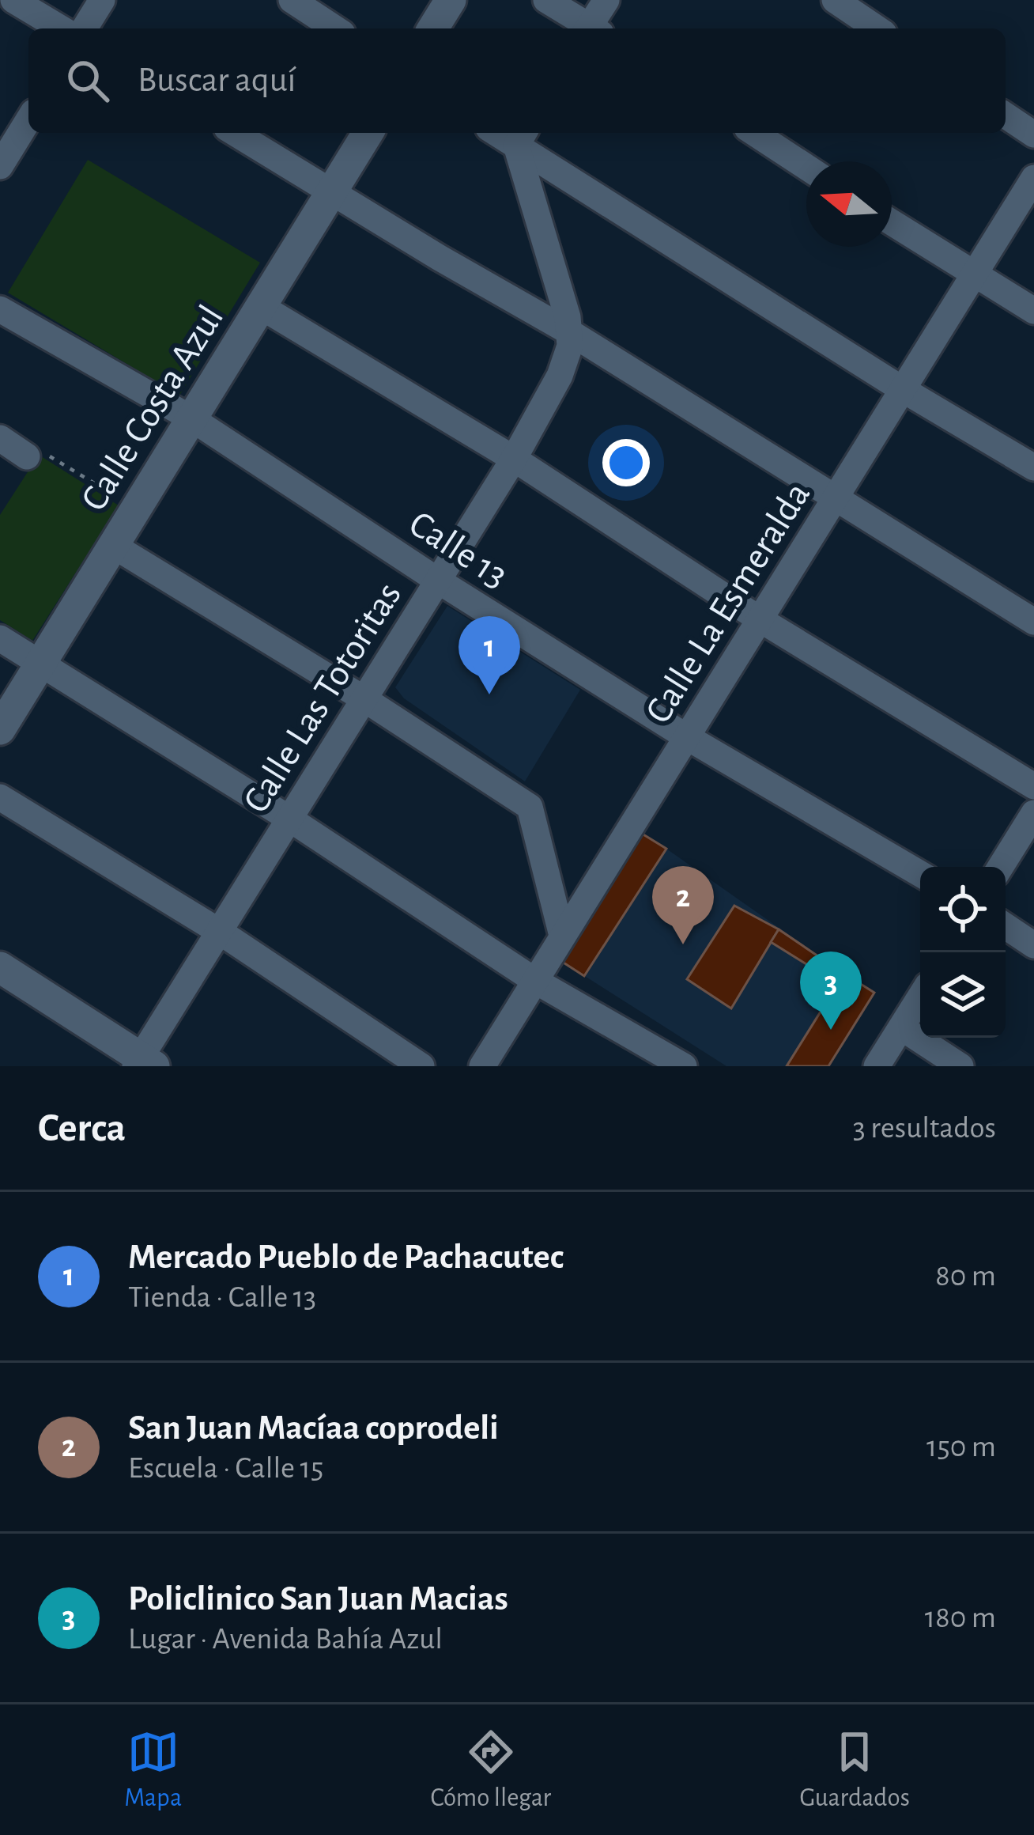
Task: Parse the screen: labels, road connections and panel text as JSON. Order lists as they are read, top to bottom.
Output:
{
  "streets": {
    "street": [
      "Calle Costa Azul",
      "Calle 13",
      "Calle La Esmeralda",
      "Calle Las Totoritas"
    ]
  },
  "crossings": [
    ["Calle Costa Azul", "Calle 13"],
    ["Calle 13", "Calle La Esmeralda"],
    ["Calle 13", "Calle Las Totoritas"]
  ],
  "north": "left",
  "page": {
    "search": "Buscar aquí",
    "pins": ["1", "2", "3"],
    "heading": ["Cerca", "3 resultados"],
    "list": [
      {
        "mark": "1",
        "name": "Mercado Pueblo de Pachacutec",
        "note": "Tienda · Calle 13",
        "value": "80 m"
      },
      {
        "mark": "2",
        "name": "San Juan Macíaa coprodeli",
        "note": "Escuela · Calle 15",
        "value": "150 m"
      },
      {
        "mark": "3",
        "name": "Policlinico San Juan Macias",
        "note": "Lugar · Avenida Bahía Azul",
        "value": "180 m"
      }
    ],
    "nav": ["Mapa", "Cómo llegar", "Guardados"]
  }
}
